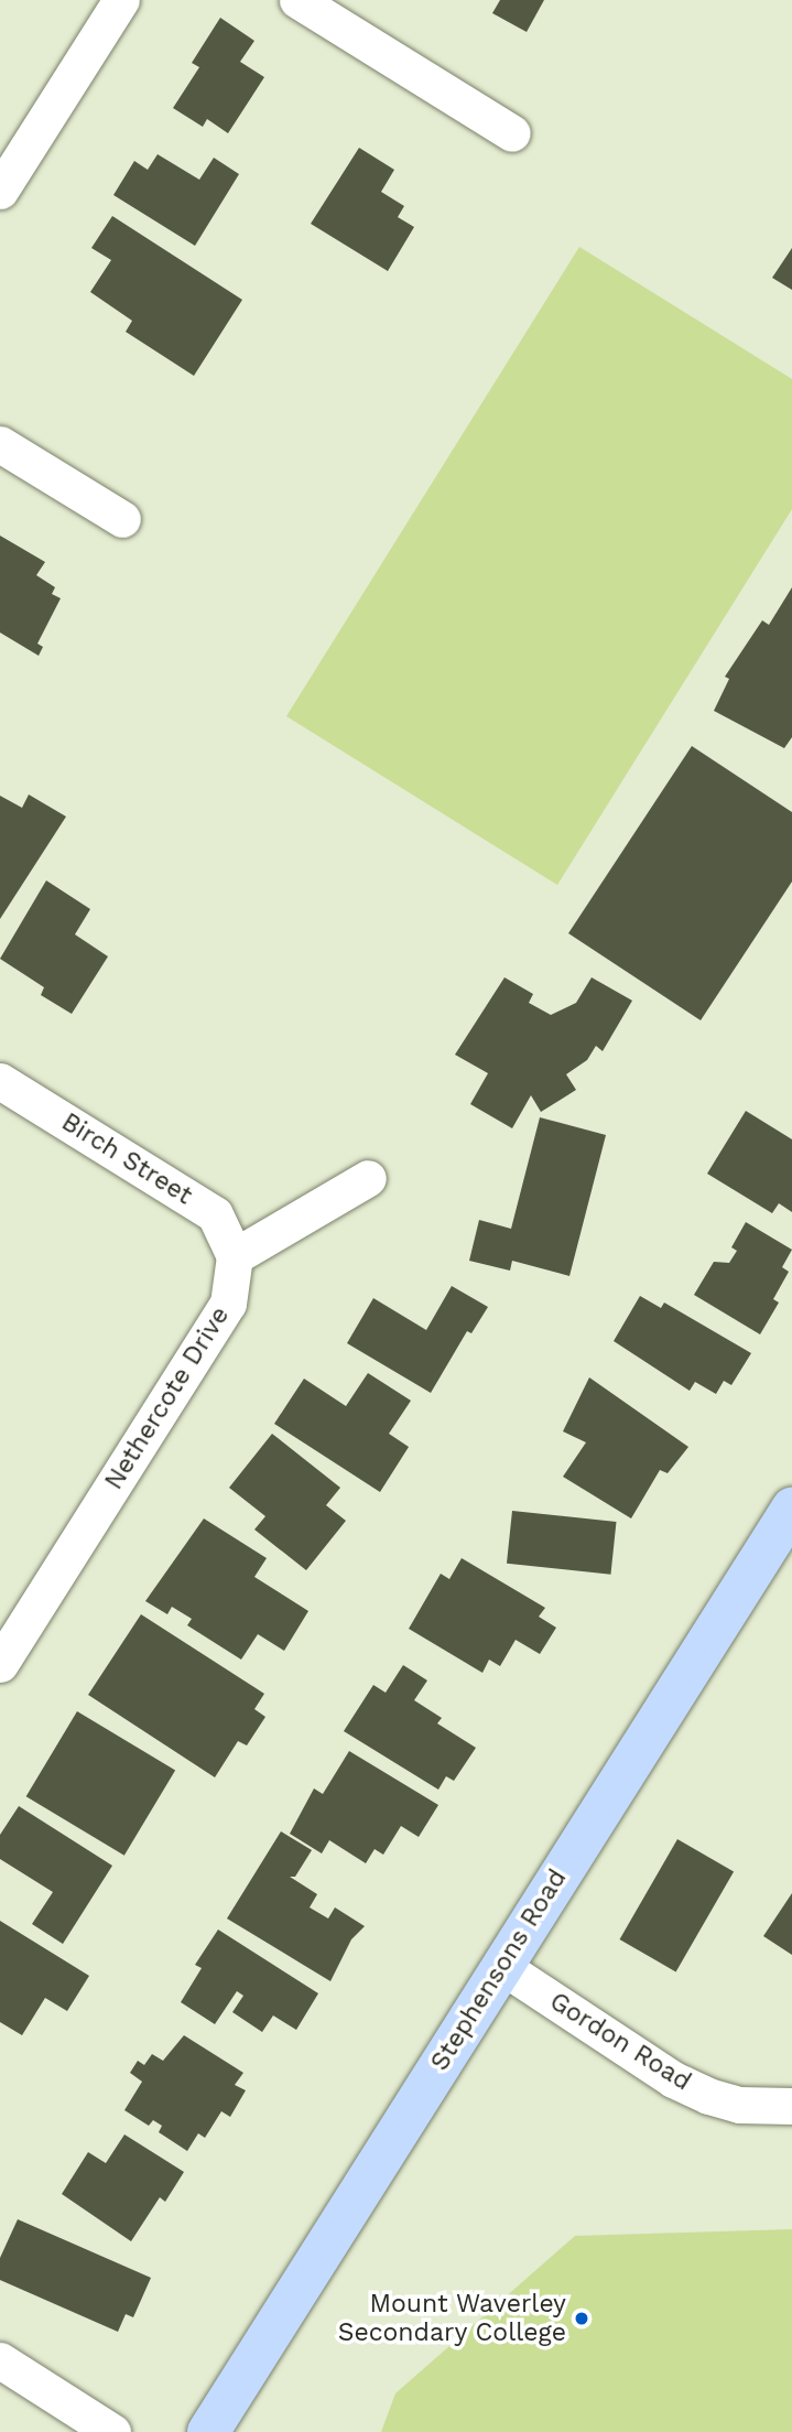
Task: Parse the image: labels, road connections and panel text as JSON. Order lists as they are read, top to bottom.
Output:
{
  "streets": {
    "main road": ["Stephensons Road"],
    "street": ["Birch Street", "Nethercote Drive", "Gordon Road"]
  },
  "crossings": [
    ["Birch Street", "Nethercote Drive"],
    ["Stephensons Road", "Gordon Road"]
  ],
  "places": ["Mount Waverley Secondary College"]
}
